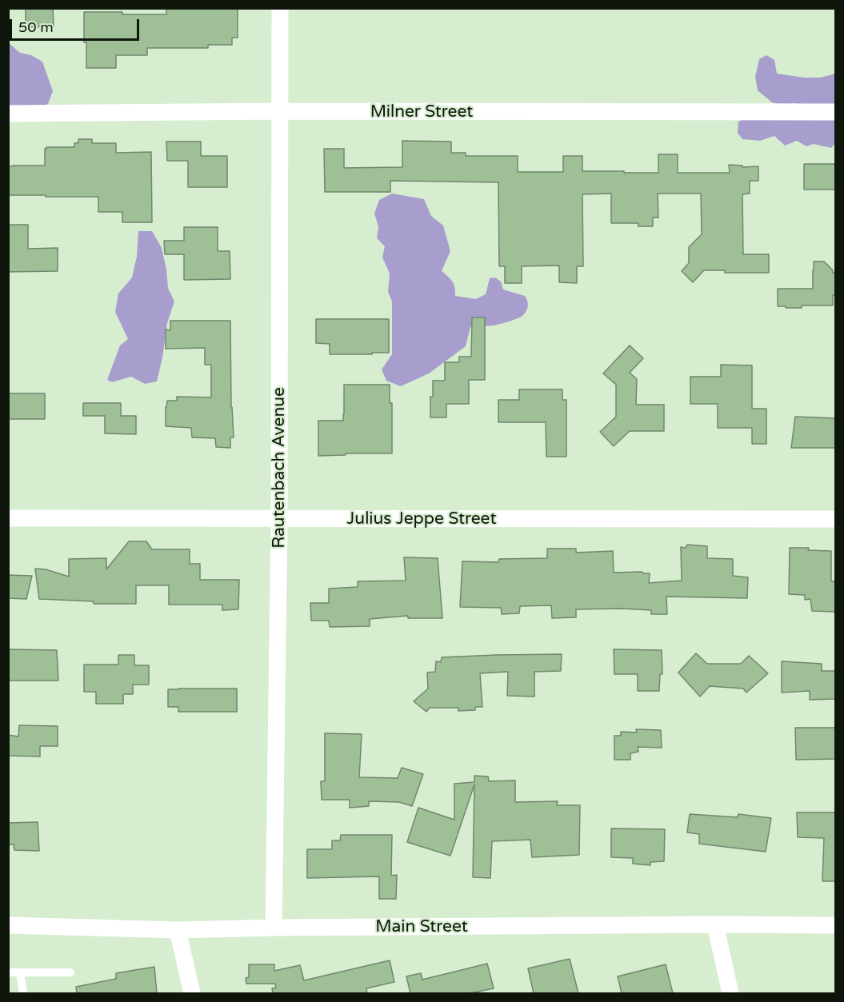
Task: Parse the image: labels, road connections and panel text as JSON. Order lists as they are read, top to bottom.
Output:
{
  "streets": {
    "street": [
      "Milner Street",
      "Rautenbach Avenue",
      "Julius Jeppe Street",
      "Main Street"
    ]
  },
  "crossings": [
    ["Milner Street", "Rautenbach Avenue"],
    ["Rautenbach Avenue", "Julius Jeppe Street"],
    ["Rautenbach Avenue", "Main Street"]
  ],
  "scale_bar": "50 m"
}
